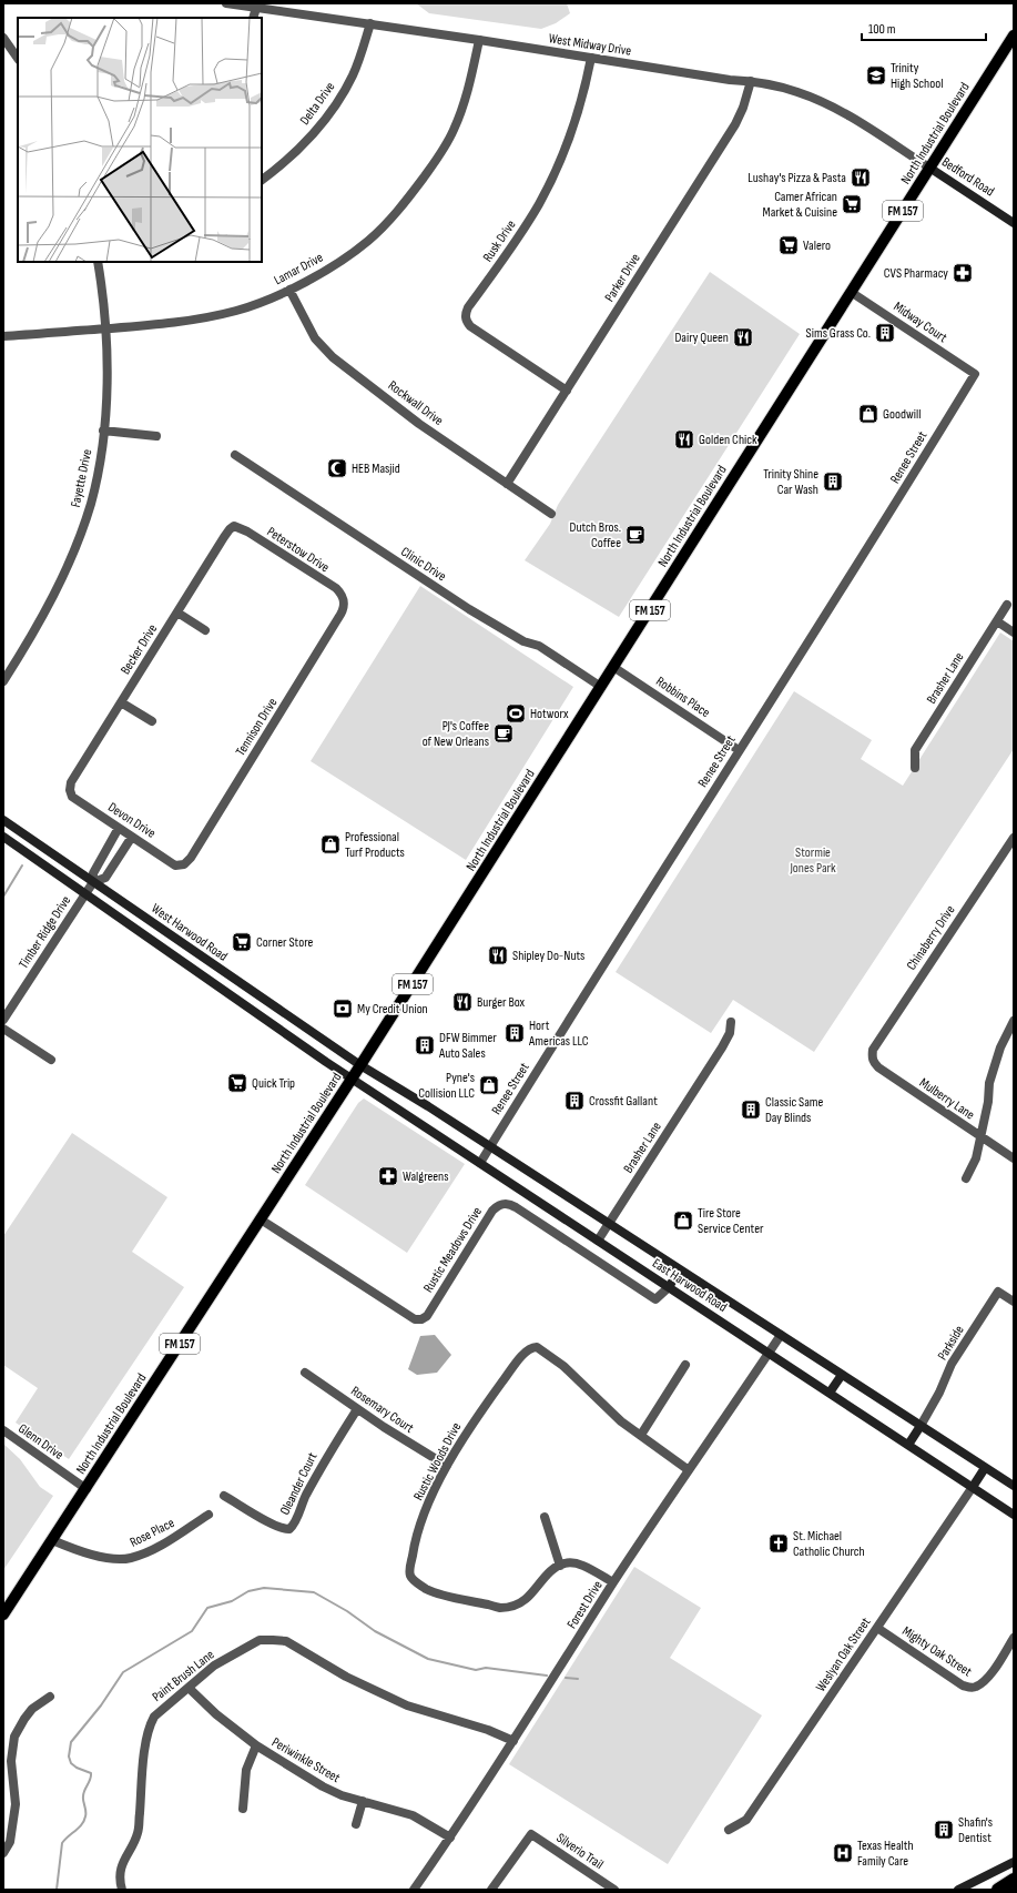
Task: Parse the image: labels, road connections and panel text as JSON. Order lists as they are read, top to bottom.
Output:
{
  "streets": {
    "main road": [
      "North Industrial Boulevard",
      "Bedford Road",
      "FM 157",
      "West Harwood Road",
      "East Harwood Road"
    ],
    "street": [
      "West Midway Drive",
      "Delta Drive",
      "Rusk Drive",
      "Lamar Drive",
      "Parker Drive",
      "Midway Court",
      "Rockwall Drive",
      "Renee Street",
      "Fayette Drive",
      "Peterstow Drive",
      "Clinic Drive",
      "Becker Drive",
      "Brasher Lane",
      "Robbins Place",
      "Tennison Drive",
      "Devon Drive",
      "Timber Ridge Drive",
      "Chinaberry Drive",
      "Mulberry Lane",
      "Rustic Meadows Drive",
      "Parkside",
      "Rosemary Court",
      "Glenn Drive",
      "Rustic Woods Drive",
      "Oleander Court",
      "Rose Place",
      "Forest Drive",
      "Mighty Oak Street",
      "Weslyan Oak Street",
      "Paint Brush Lane",
      "Periwinkle Street",
      "Silverio Trail"
    ]
  },
  "crossings": [
    ["West Midway Drive", "Delta Drive"],
    ["West Midway Drive", "North Industrial Boulevard"],
    ["West Midway Drive", "Bedford Road"],
    ["West Midway Drive", "Rusk Drive"],
    ["West Midway Drive", "Lamar Drive"],
    ["West Midway Drive", "Parker Drive"],
    ["North Industrial Boulevard", "Bedford Road"],
    ["North Industrial Boulevard", "Midway Court"],
    ["North Industrial Boulevard", "Clinic Drive"],
    ["North Industrial Boulevard", "Robbins Place"],
    ["North Industrial Boulevard", "West Harwood Road"],
    ["North Industrial Boulevard", "Rustic Meadows Drive"],
    ["North Industrial Boulevard", "East Harwood Road"],
    ["North Industrial Boulevard", "Glenn Drive"],
    ["North Industrial Boulevard", "Rose Place"],
    ["Rusk Drive", "Parker Drive"],
    ["Lamar Drive", "Rockwall Drive"],
    ["Lamar Drive", "Fayette Drive"],
    ["Parker Drive", "Rockwall Drive"],
    ["Midway Court", "Renee Street"],
    ["Renee Street", "Robbins Place"],
    ["Renee Street", "East Harwood Road"],
    ["Peterstow Drive", "Becker Drive"],
    ["Peterstow Drive", "Tennison Drive"],
    ["Becker Drive", "Devon Drive"],
    ["Brasher Lane", "East Harwood Road"],
    ["Tennison Drive", "Devon Drive"],
    ["Timber Ridge Drive", "West Harwood Road"],
    ["West Harwood Road", "East Harwood Road"],
    ["Chinaberry Drive", "Mulberry Lane"],
    ["Rustic Meadows Drive", "East Harwood Road"],
    ["East Harwood Road", "Parkside"],
    ["East Harwood Road", "Forest Drive"],
    ["East Harwood Road", "Weslyan Oak Street"],
    ["Rosemary Court", "Rustic Woods Drive"],
    ["Rosemary Court", "Oleander Court"],
    ["Rustic Woods Drive", "Forest Drive"],
    ["Forest Drive", "Paint Brush Lane"],
    ["Forest Drive", "Periwinkle Street"],
    ["Mighty Oak Street", "Weslyan Oak Street"],
    ["Paint Brush Lane", "Periwinkle Street"]
  ],
  "parks": ["Stormie Jones Park"],
  "places": {
    "school or university": ["Trinity High School"],
    "restaurant": [
      "Lushay's Pizza & Pasta",
      "Dairy Queen",
      "Golden Chick",
      "Shipley Do-Nuts",
      "Burger Box"
    ],
    "supermarket": [
      "Camer African Market & Cuisine",
      "Valero",
      "Corner Store",
      "Quick Trip"
    ],
    "pharmacy": ["CVS Pharmacy", "Walgreens"],
    "building": [
      "Sims Grass Co.",
      "Trinity Shine Car Wash",
      "Hort Americas LLC",
      "DFW Bimmer Auto Sales",
      "Crossfit Gallant",
      "Classic Same Day Blinds",
      "Shafin's Dentist"
    ],
    "shop": [
      "Goodwill",
      "Professional Turf Products",
      "Pyne's Collision LLC",
      "Tire Store Service Center"
    ],
    "mosque": ["HEB Masjid"],
    "cafe": ["Dutch Bros. Coffee", "PJ's Coffee of New Orleans"],
    "sports": ["Hotworx"],
    "bank": ["My Credit Union"],
    "church": ["St. Michael Catholic Church"],
    "hospital": ["Texas Health Family Care"]
  },
  "scale_bar": "100 m"
}
